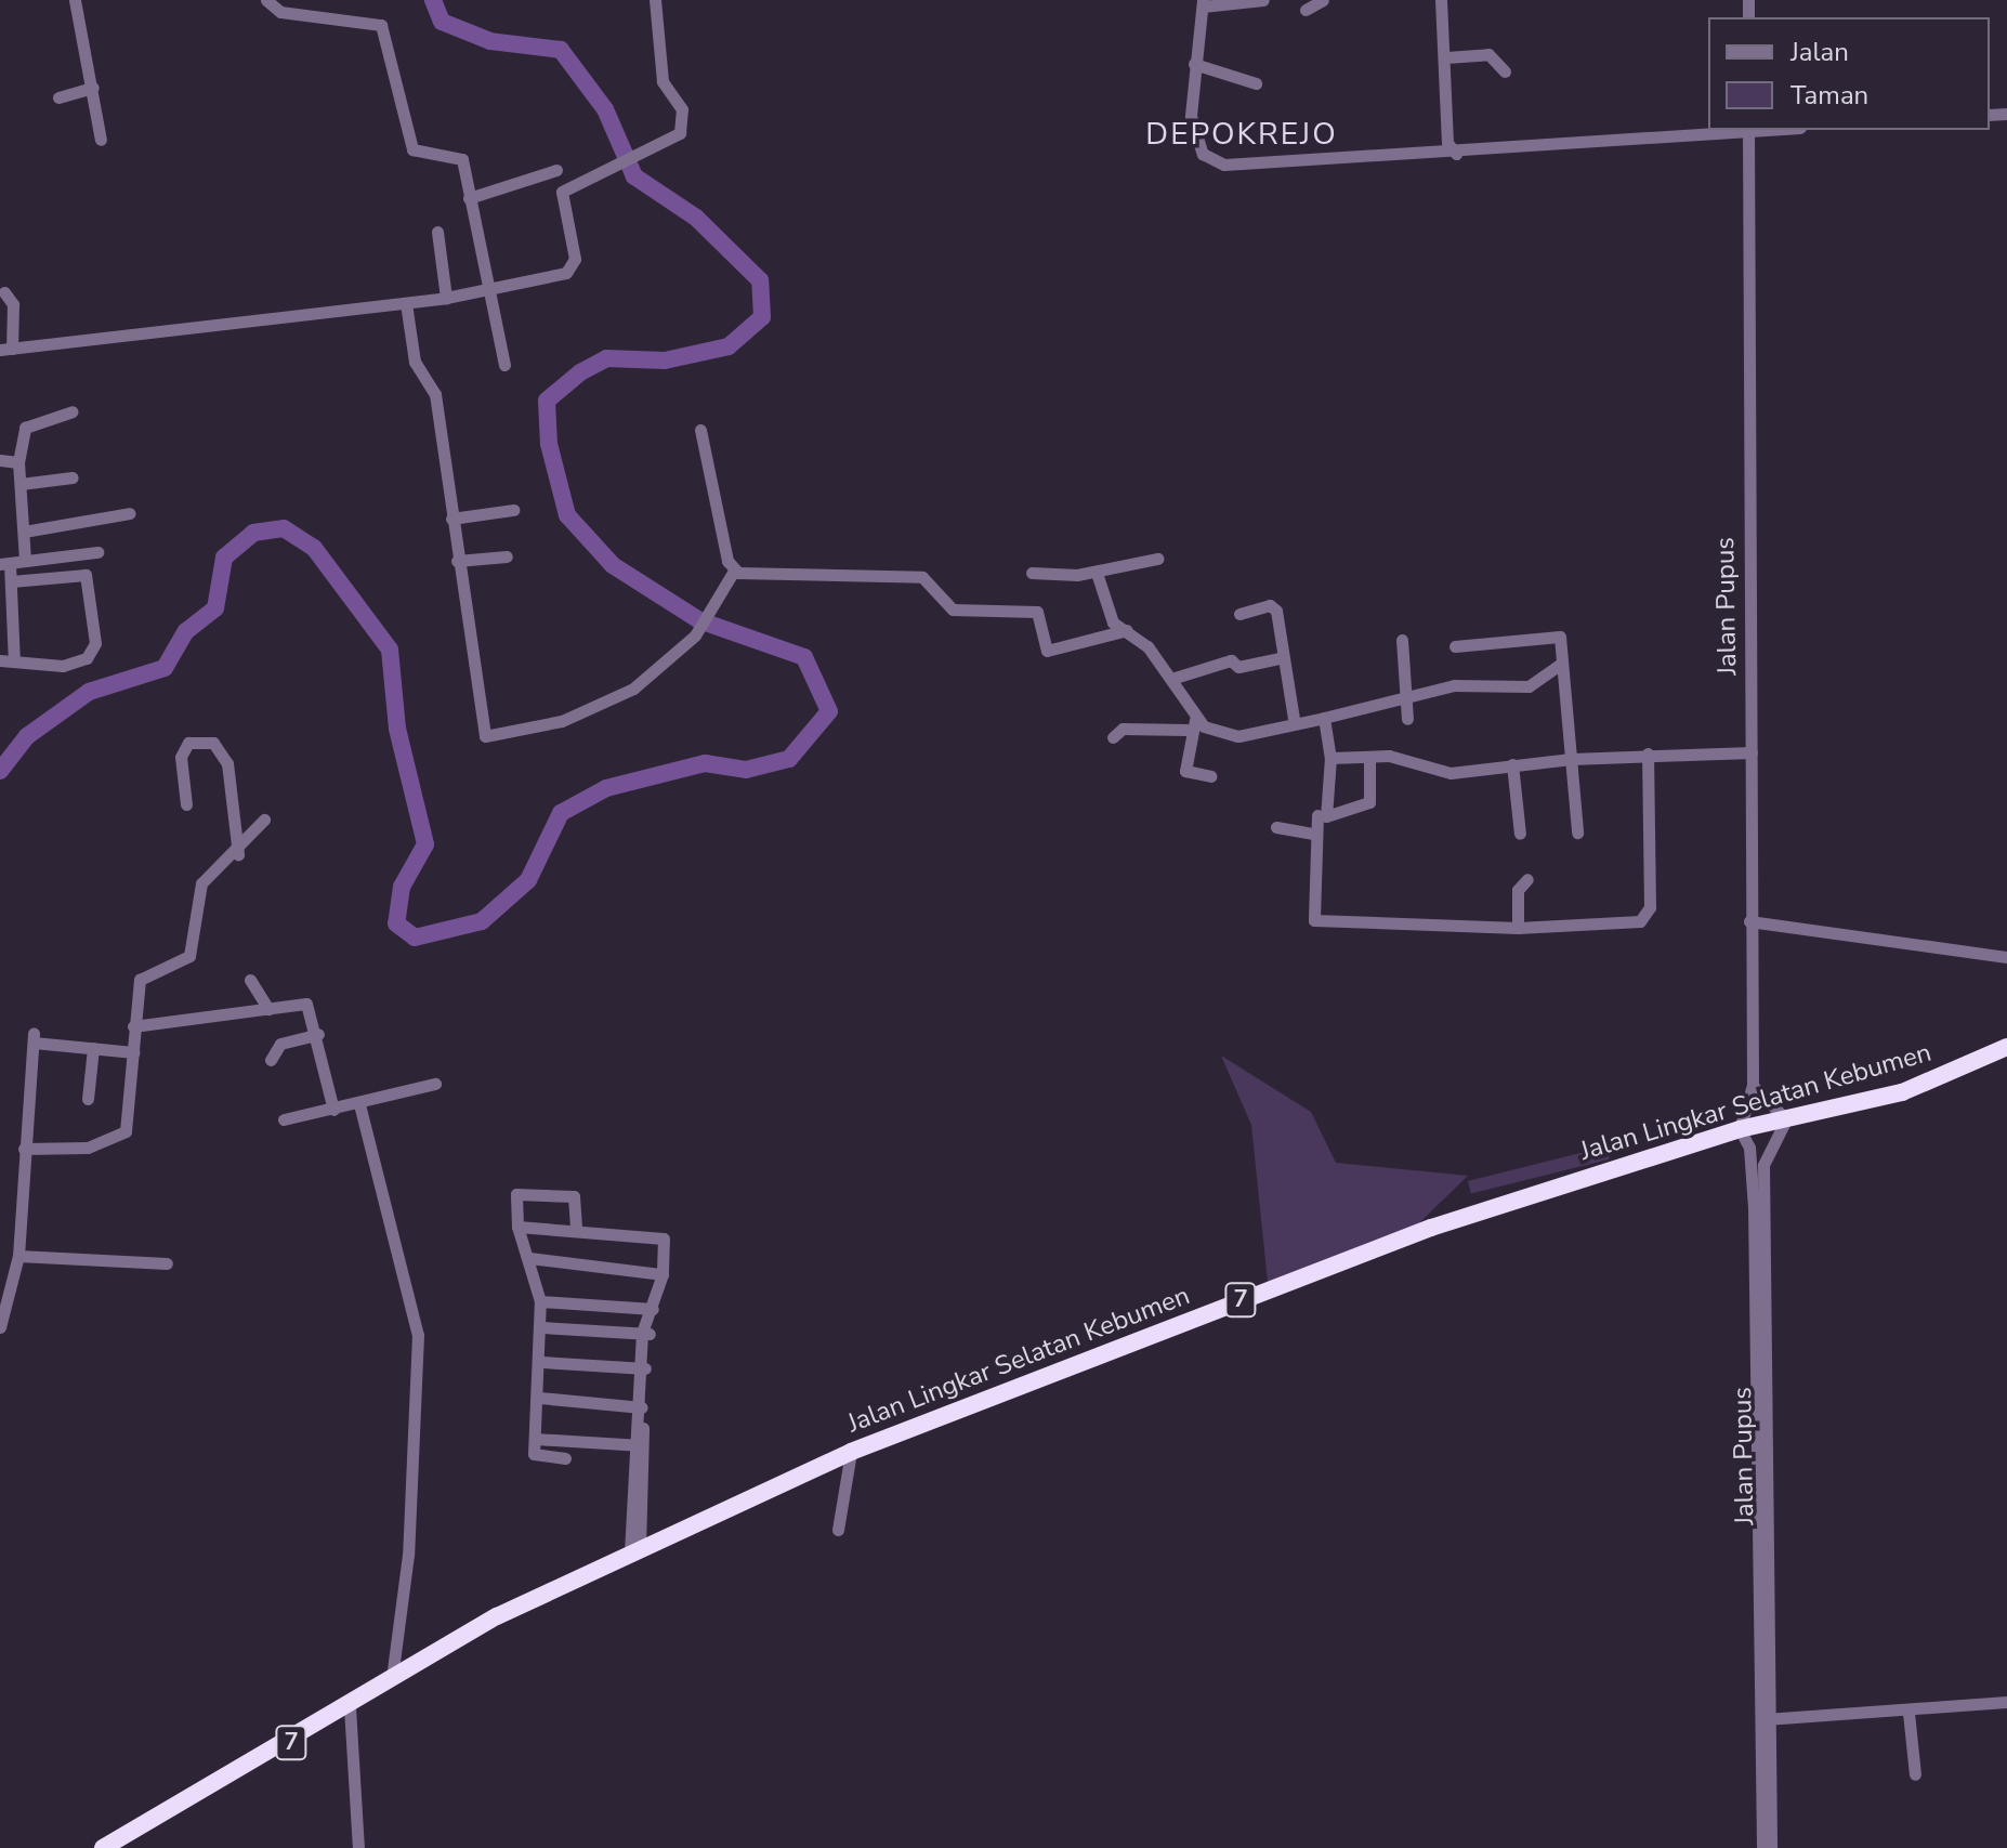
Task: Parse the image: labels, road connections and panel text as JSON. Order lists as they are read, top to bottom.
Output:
{
  "streets": {
    "highway": ["Jalan Lingkar Selatan Kebumen", "7"],
    "street": ["Jalan Pupus"]
  },
  "crossings": [
    ["Jalan Pupus", "Jalan Lingkar Selatan Kebumen"]
  ],
  "districts": ["DEPOKREJO"],
  "legend": ["Jalan", "Taman"]
}
